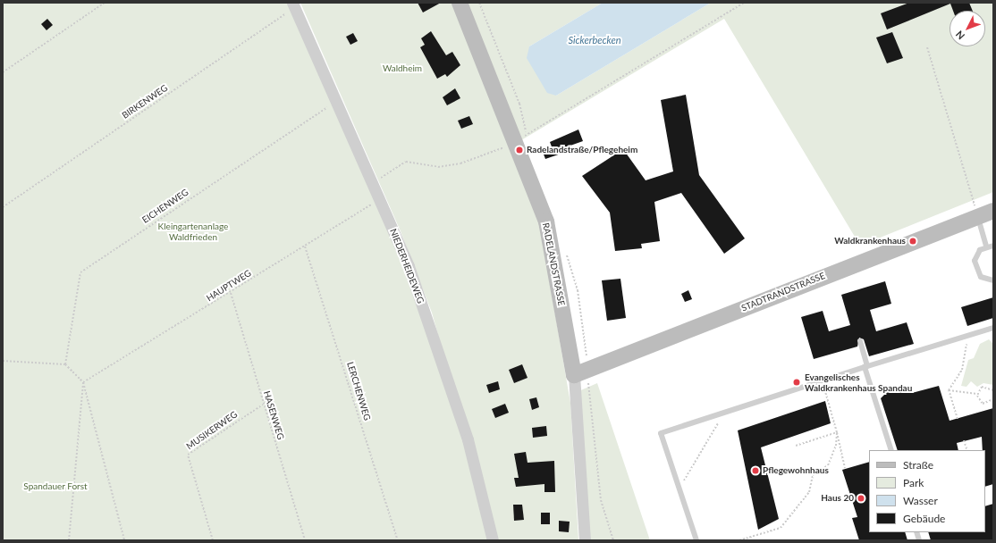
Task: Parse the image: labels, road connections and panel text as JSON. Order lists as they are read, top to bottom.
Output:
{
  "streets": {
    "street": ["RADELANDSTRASSE", "NIEDERHEIDEWEG", "STADTRANDSTRASSE"],
    "path": [
      "BIRKENWEG",
      "EICHENWEG",
      "HAUPTWEG",
      "LERCHENWEG",
      "HASENWEG",
      "MUSIKERWEG"
    ]
  },
  "crossings": [
    ["BIRKENWEG", "NIEDERHEIDEWEG"],
    ["EICHENWEG", "NIEDERHEIDEWEG"],
    ["RADELANDSTRASSE", "STADTRANDSTRASSE"],
    ["NIEDERHEIDEWEG", "HAUPTWEG"],
    ["HAUPTWEG", "LERCHENWEG"],
    ["HAUPTWEG", "HASENWEG"],
    ["HASENWEG", "MUSIKERWEG"]
  ],
  "water": ["Sickerbecken"],
  "parks": ["Waldheim", "Kleingartenanlage Waldfrieden", "Spandauer Forst"],
  "places": [
    "Radelandstraße/Pflegeheim",
    "Waldkrankenhaus",
    "Evangelisches Waldkrankenhaus Spandau",
    "Pflegewohnhaus",
    "Haus 20"
  ],
  "legend": [
    "Straße",
    "Park",
    "Wasser",
    "Gebäude"
  ],
  "north": "bottom left"
}
